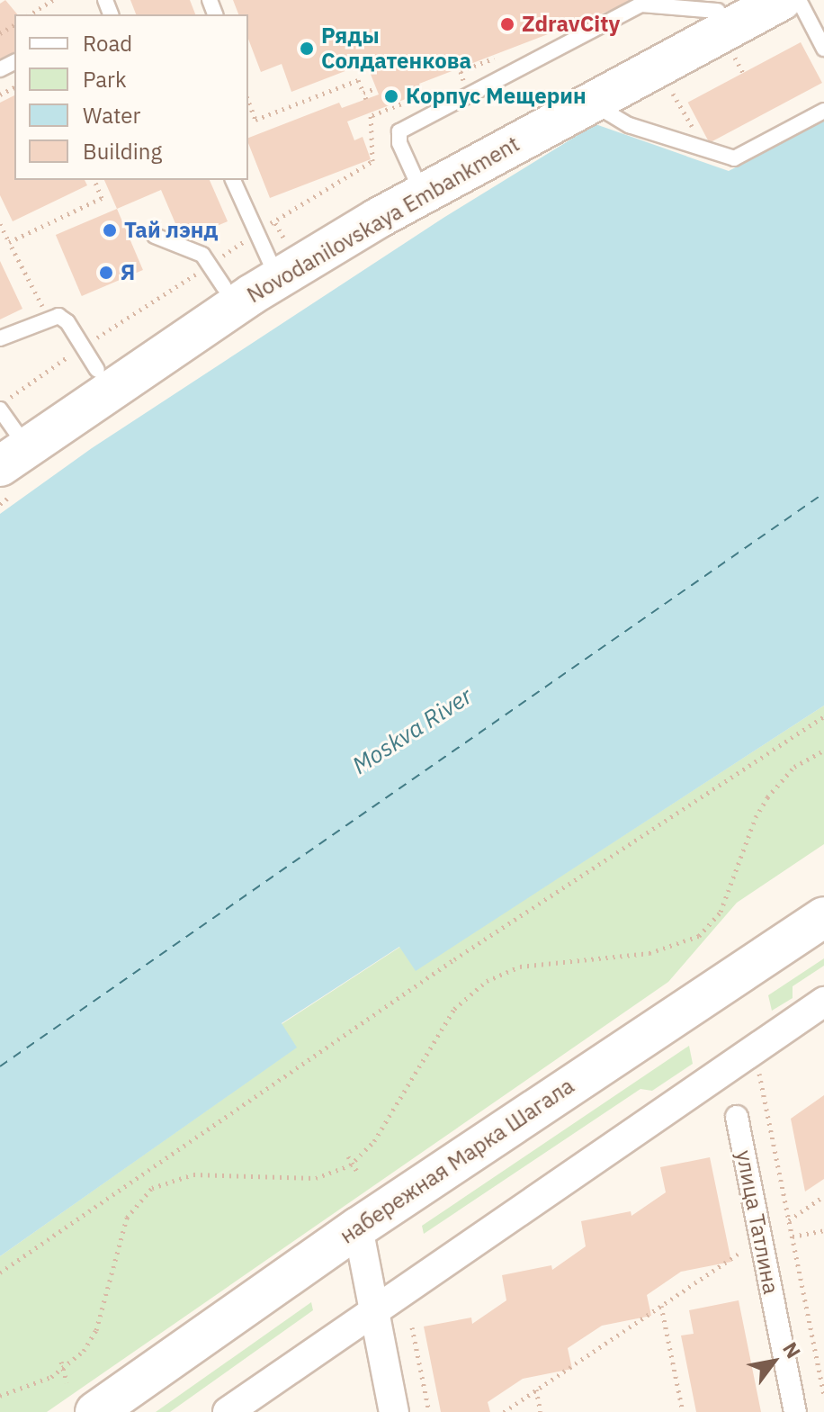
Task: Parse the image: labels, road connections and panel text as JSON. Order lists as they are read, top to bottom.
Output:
{
  "streets": {
    "main road": ["Novodanilovskaya Embankment", "набережная Марка Шагала"],
    "street": ["улица Татлина"]
  },
  "water": ["Moskva River"],
  "places": [
    "ZdravCity",
    "Ряды Солдатенкова",
    "Корпус Мещерин",
    "Тай лэнд",
    "Я"
  ],
  "legend": [
    "Road",
    "Park",
    "Water",
    "Building"
  ],
  "north": "top right"
}
